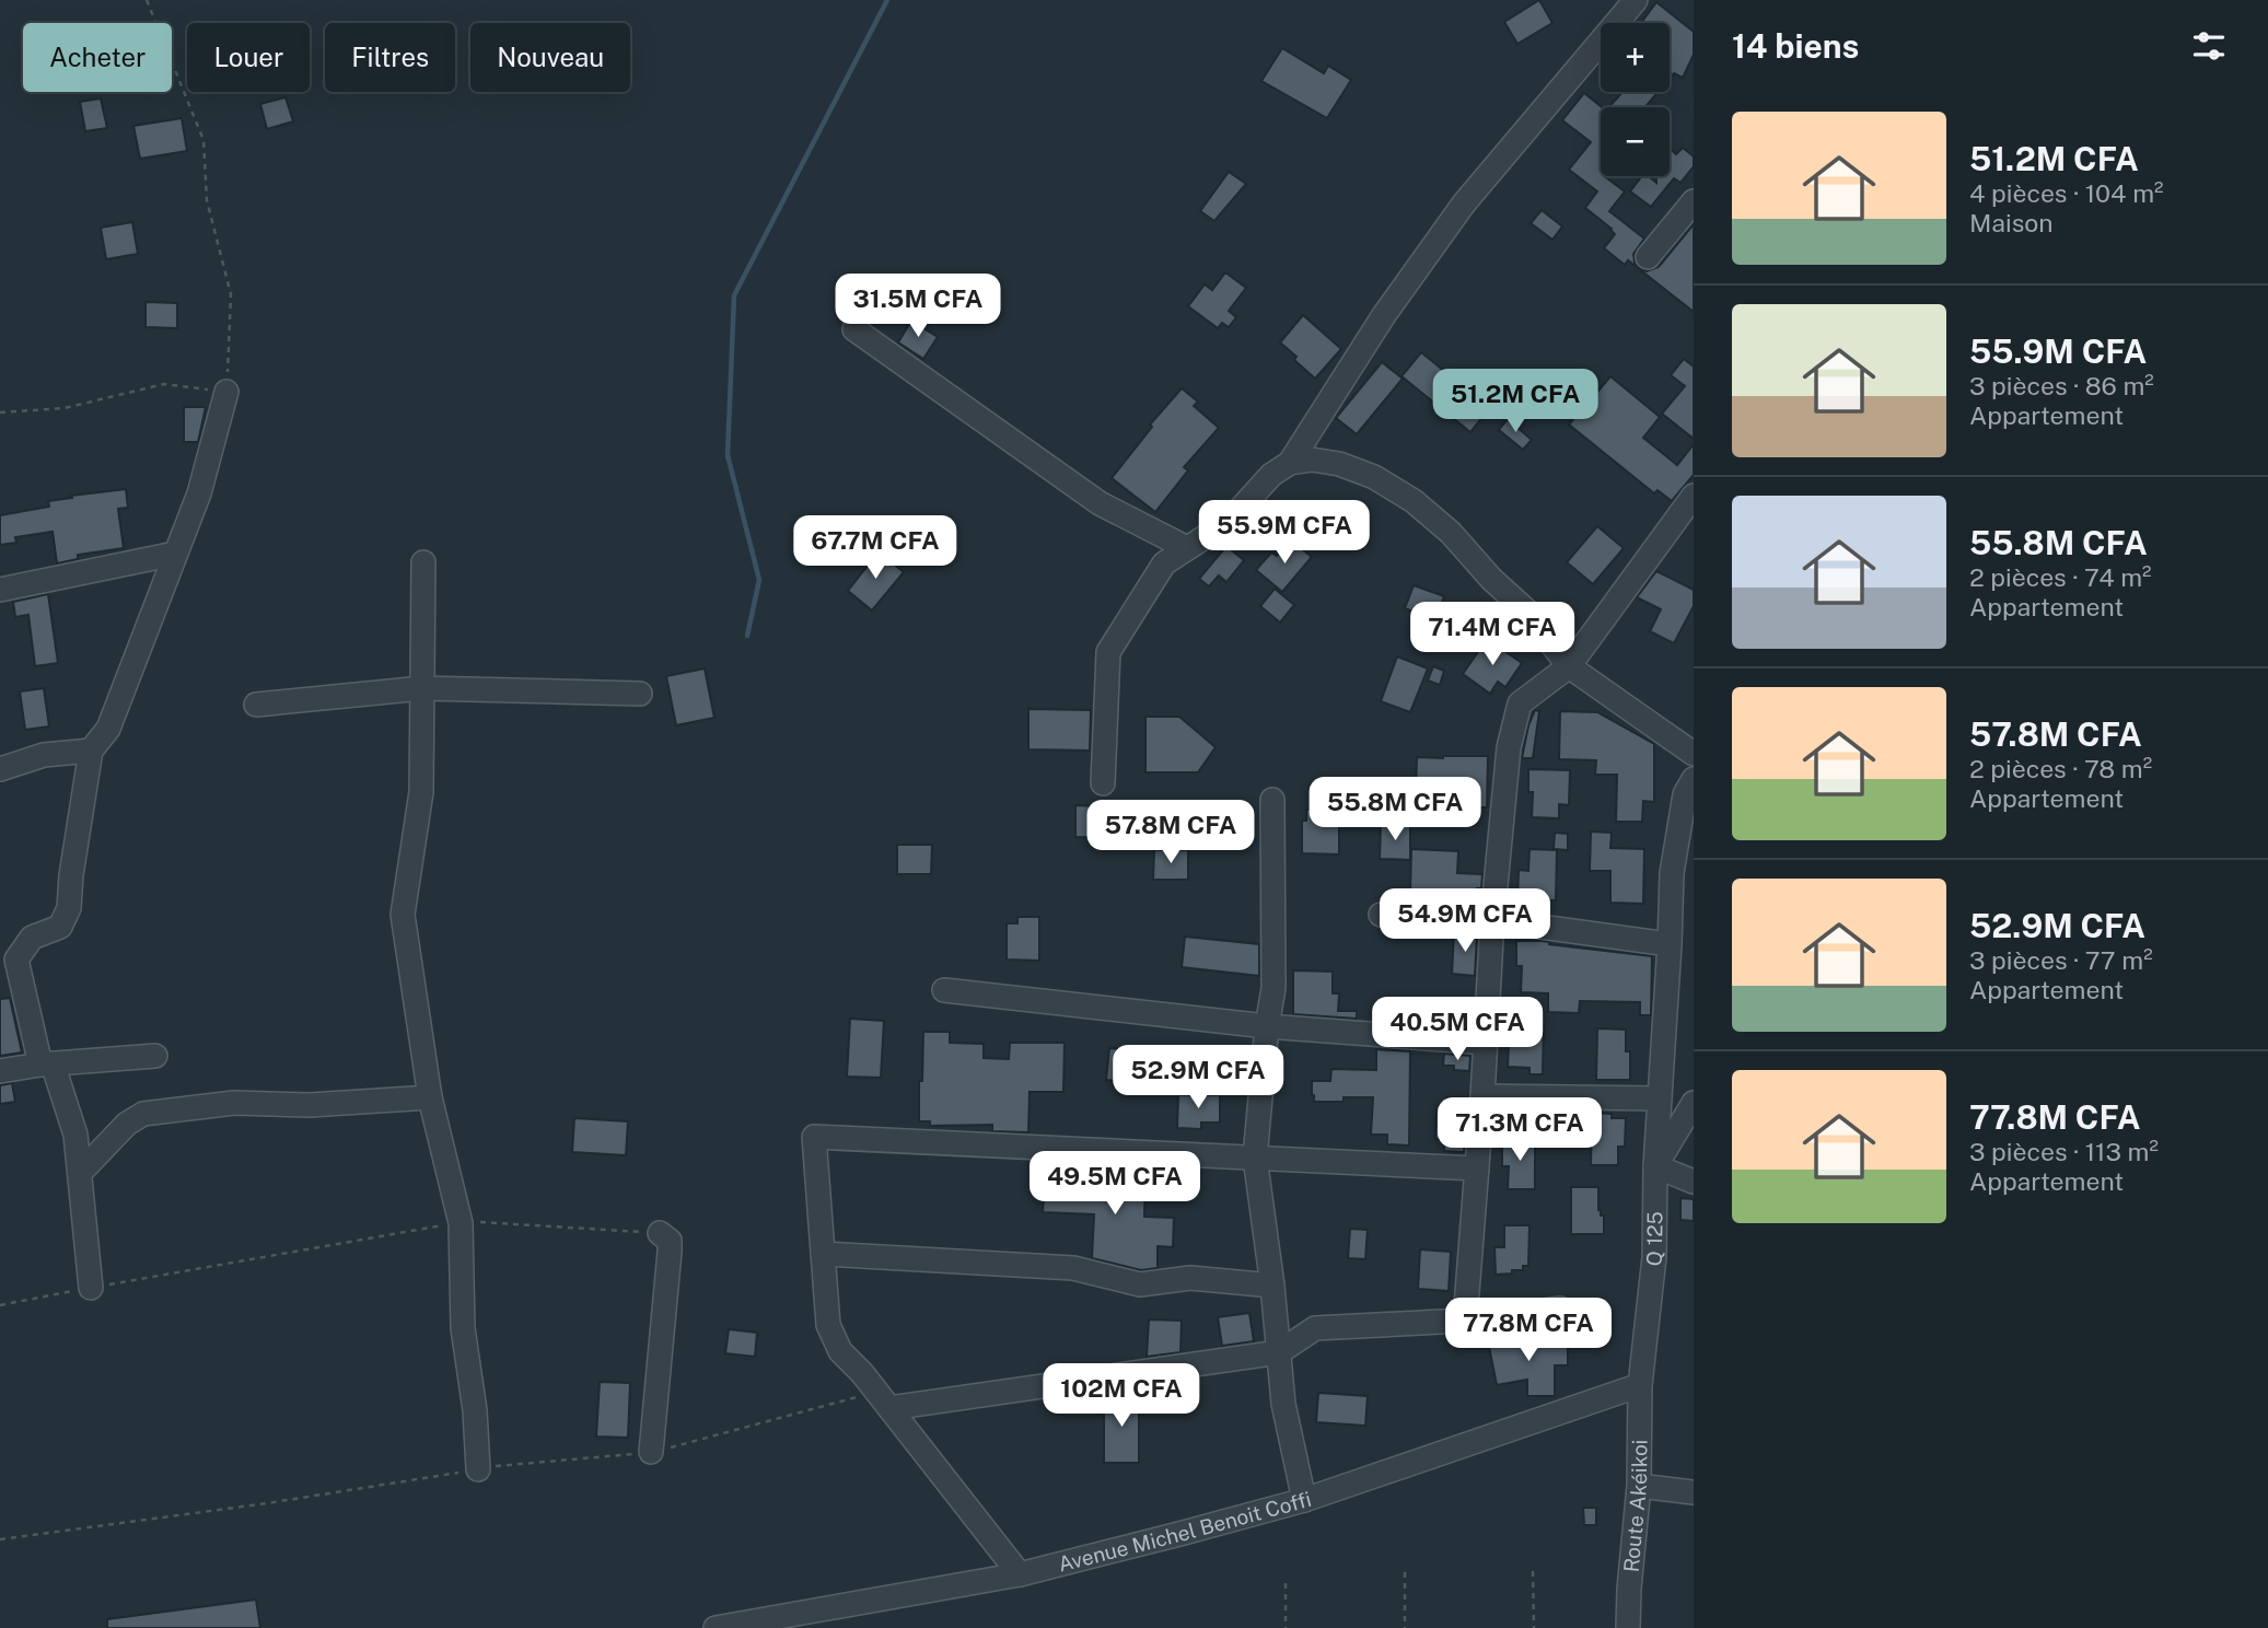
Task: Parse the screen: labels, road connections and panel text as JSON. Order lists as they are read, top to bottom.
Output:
{
  "streets": {
    "street": ["Q 125", "Route Akéikoi", "Avenue Michel Benoit Coffi"]
  },
  "crossings": [
    ["Q 125", "Route Akéikoi"],
    ["Q 125", "Avenue Michel Benoit Coffi"],
    ["Route Akéikoi", "Avenue Michel Benoit Coffi"]
  ],
  "page": {
    "heading": "14 biens",
    "map_buttons": ["+", "−"],
    "chip": [
      "Acheter",
      "Louer",
      "Filtres",
      "Nouveau"
    ],
    "list": [
      {
        "name": "51.2M CFA",
        "note": "4 pièces · 104 m² · Maison"
      },
      {
        "name": "55.9M CFA",
        "note": "3 pièces · 86 m² · Appartement"
      },
      {
        "name": "55.8M CFA",
        "note": "2 pièces · 74 m² · Appartement"
      },
      {
        "name": "57.8M CFA",
        "note": "2 pièces · 78 m² · Appartement"
      },
      {
        "name": "52.9M CFA",
        "note": "3 pièces · 77 m² · Appartement"
      },
      {
        "name": "77.8M CFA",
        "note": "3 pièces · 113 m² · Appartement"
      }
    ],
    "price": [
      "31.5M CFA",
      "51.2M CFA",
      "55.9M CFA",
      "67.7M CFA",
      "71.4M CFA",
      "55.8M CFA",
      "57.8M CFA",
      "54.9M CFA",
      "40.5M CFA",
      "52.9M CFA",
      "71.3M CFA",
      "49.5M CFA",
      "77.8M CFA",
      "102M CFA"
    ]
  }
}
